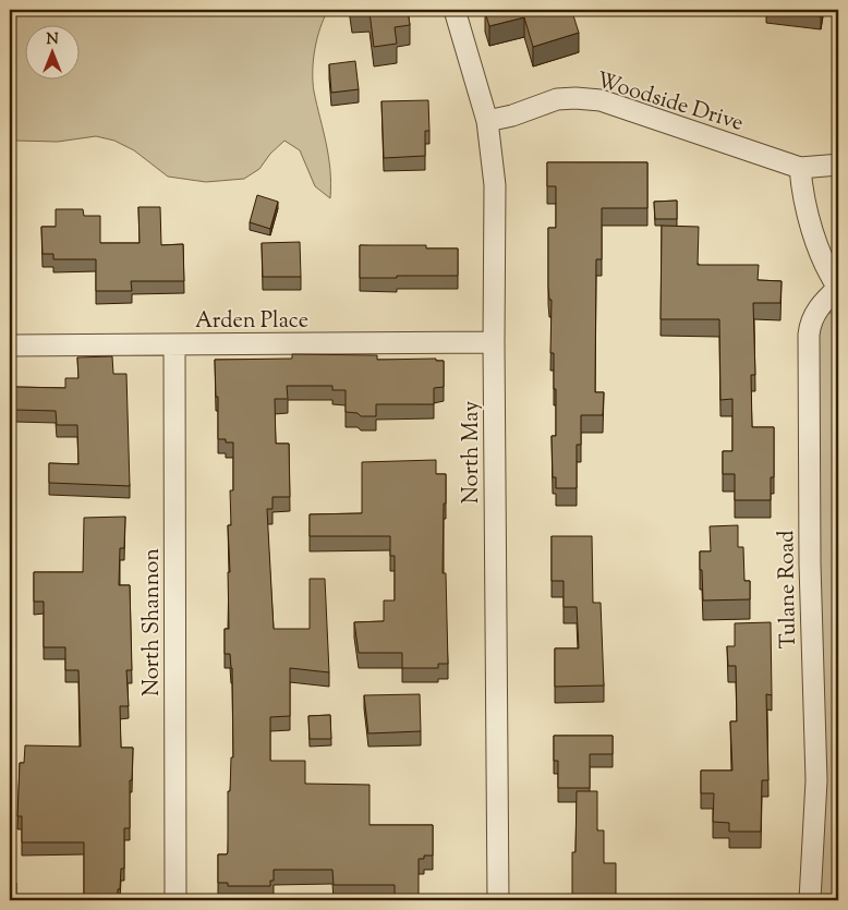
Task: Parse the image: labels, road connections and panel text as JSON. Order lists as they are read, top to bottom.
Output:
{
  "streets": {
    "street": [
      "Woodside Drive",
      "Arden Place",
      "North May",
      "Tulane Road",
      "North Shannon"
    ]
  },
  "crossings": [
    ["Woodside Drive", "North May"],
    ["Arden Place", "North May"],
    ["Arden Place", "North Shannon"]
  ],
  "north": "top"
}
